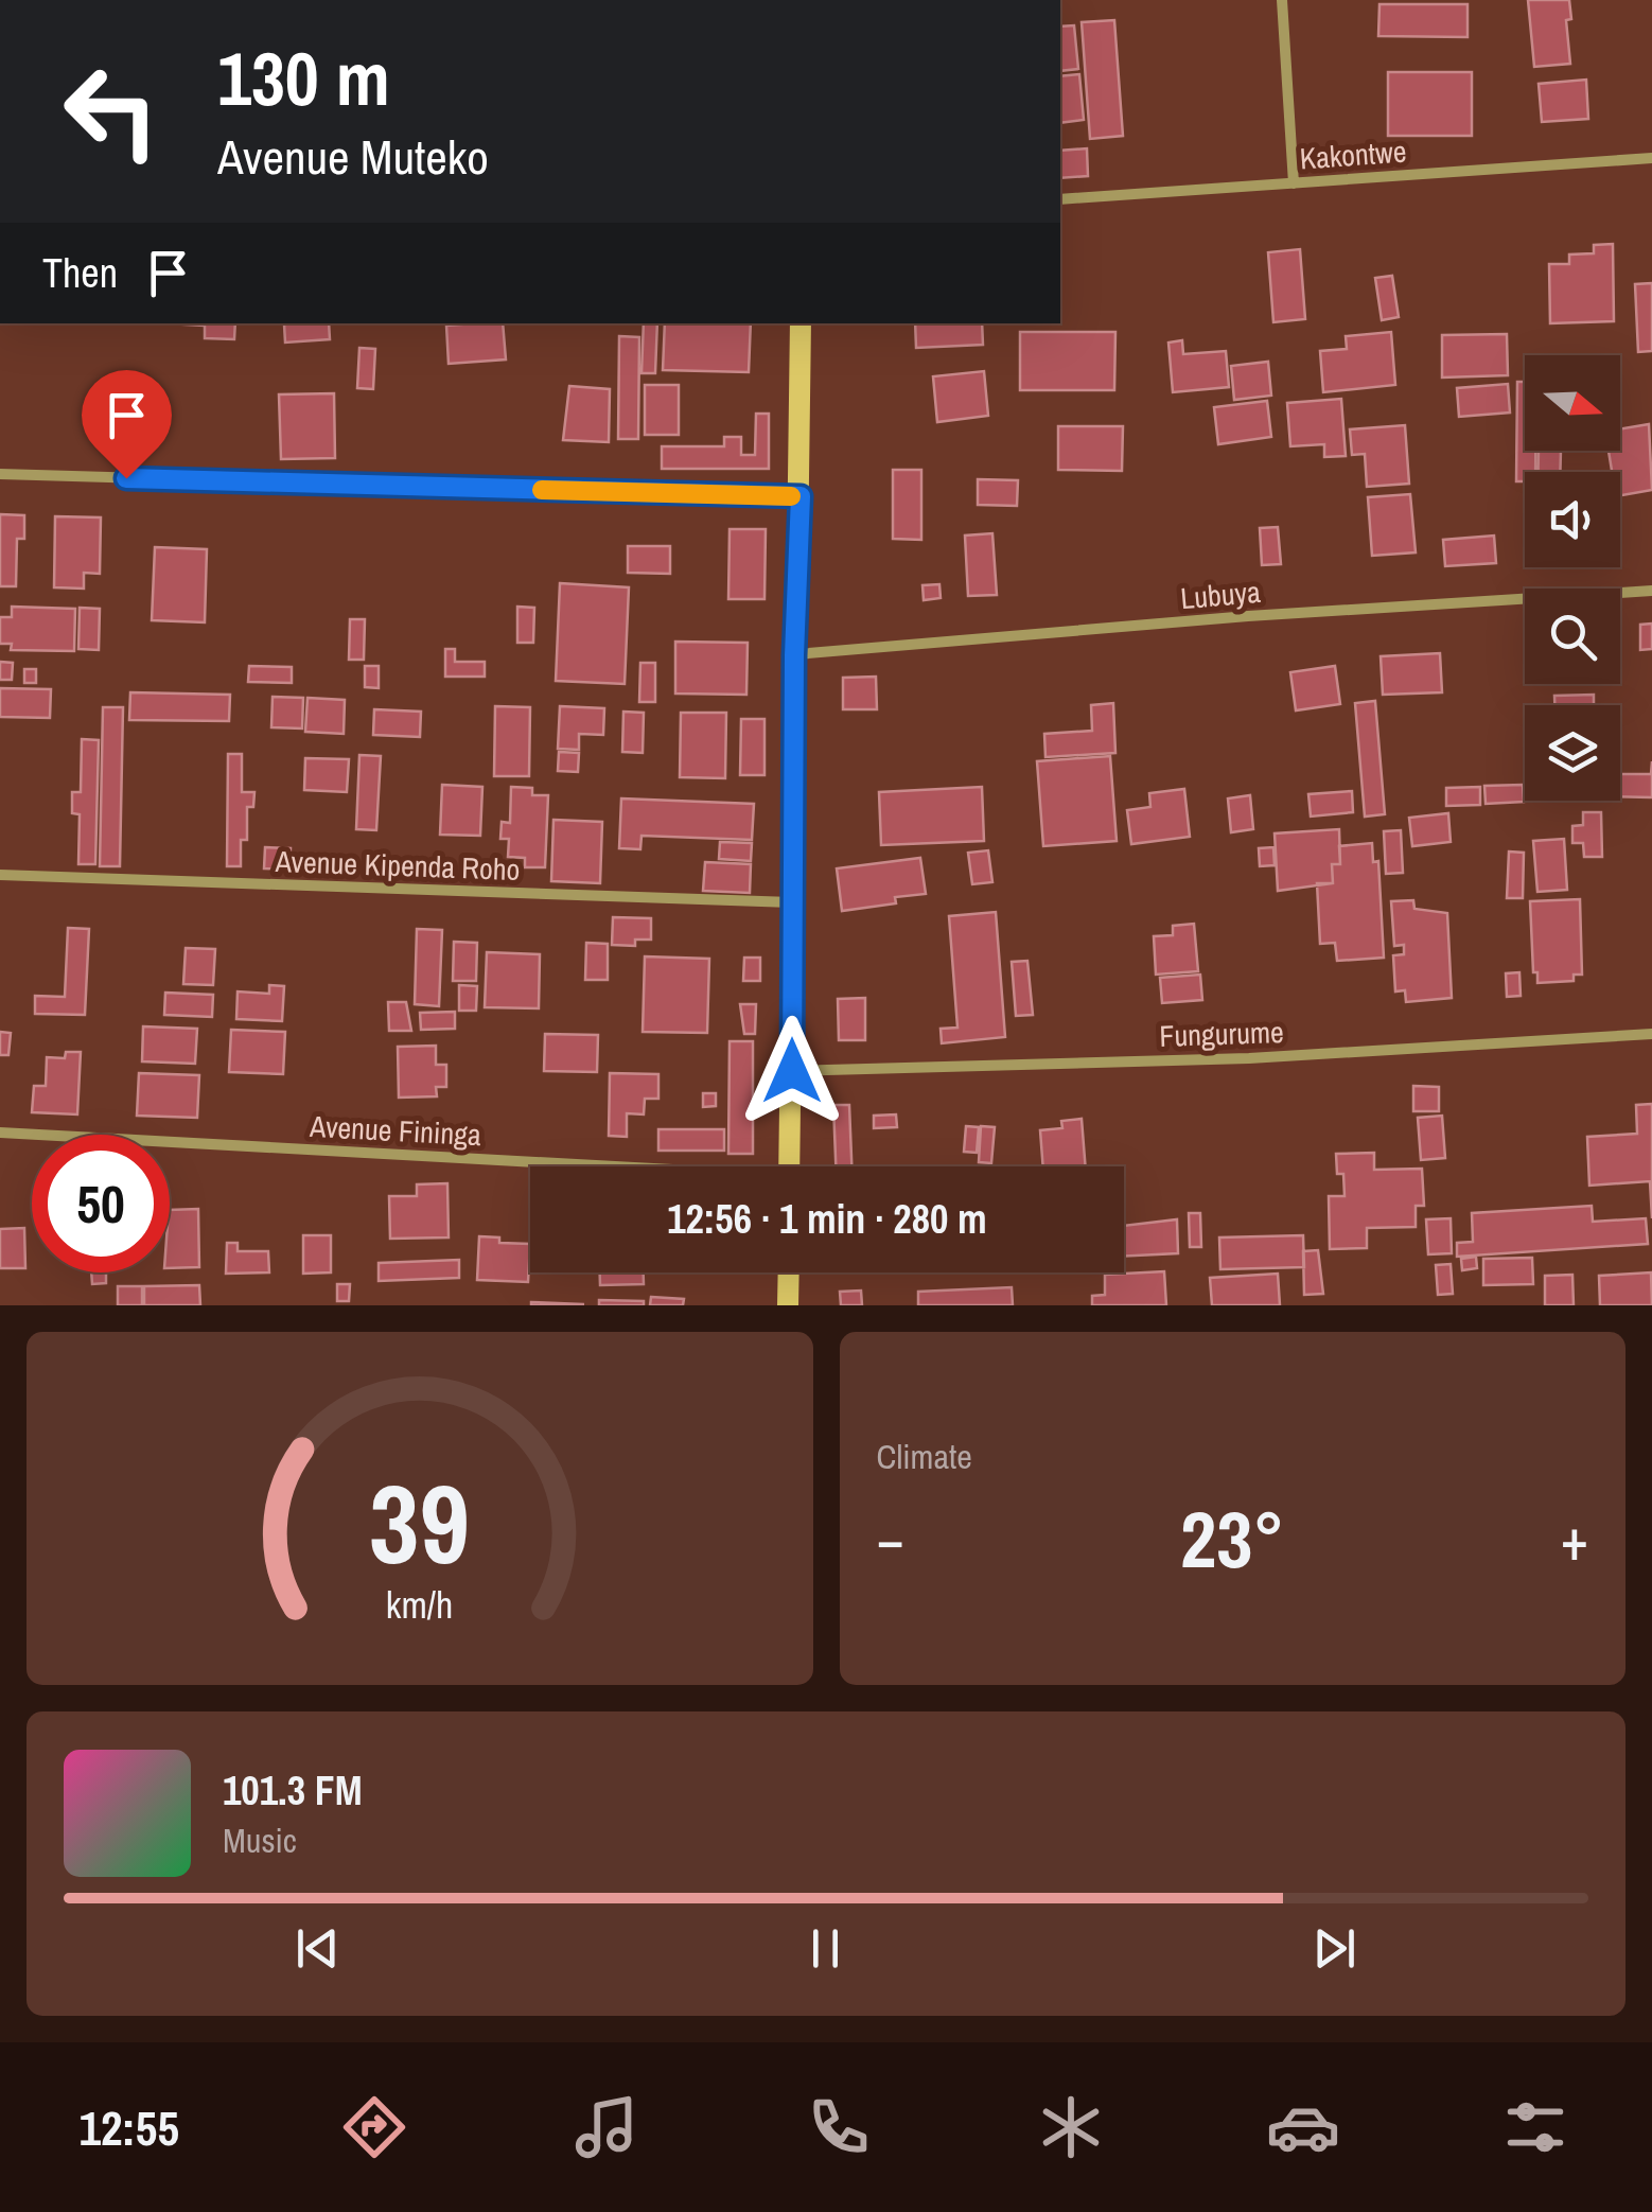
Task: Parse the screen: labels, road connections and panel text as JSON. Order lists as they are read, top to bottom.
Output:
{
  "streets": {
    "street": [
      "Kakontwe",
      "Lubuya",
      "Avenue Kipenda Roho",
      "Fungurume",
      "Avenue Fininga"
    ]
  },
  "north": "right",
  "page": {
    "turn": ["130 m", "Avenue Muteko"],
    "then": "Then",
    "limit": "50",
    "trip": "12:56 · 1 min · 280 m",
    "tile": "Climate",
    "heat": ["−", "23°", "+"],
    "song": ["101.3 FM", "Music"],
    "tabs": "12:55",
    "gauge": ["39", "km/h"]
  }
}
